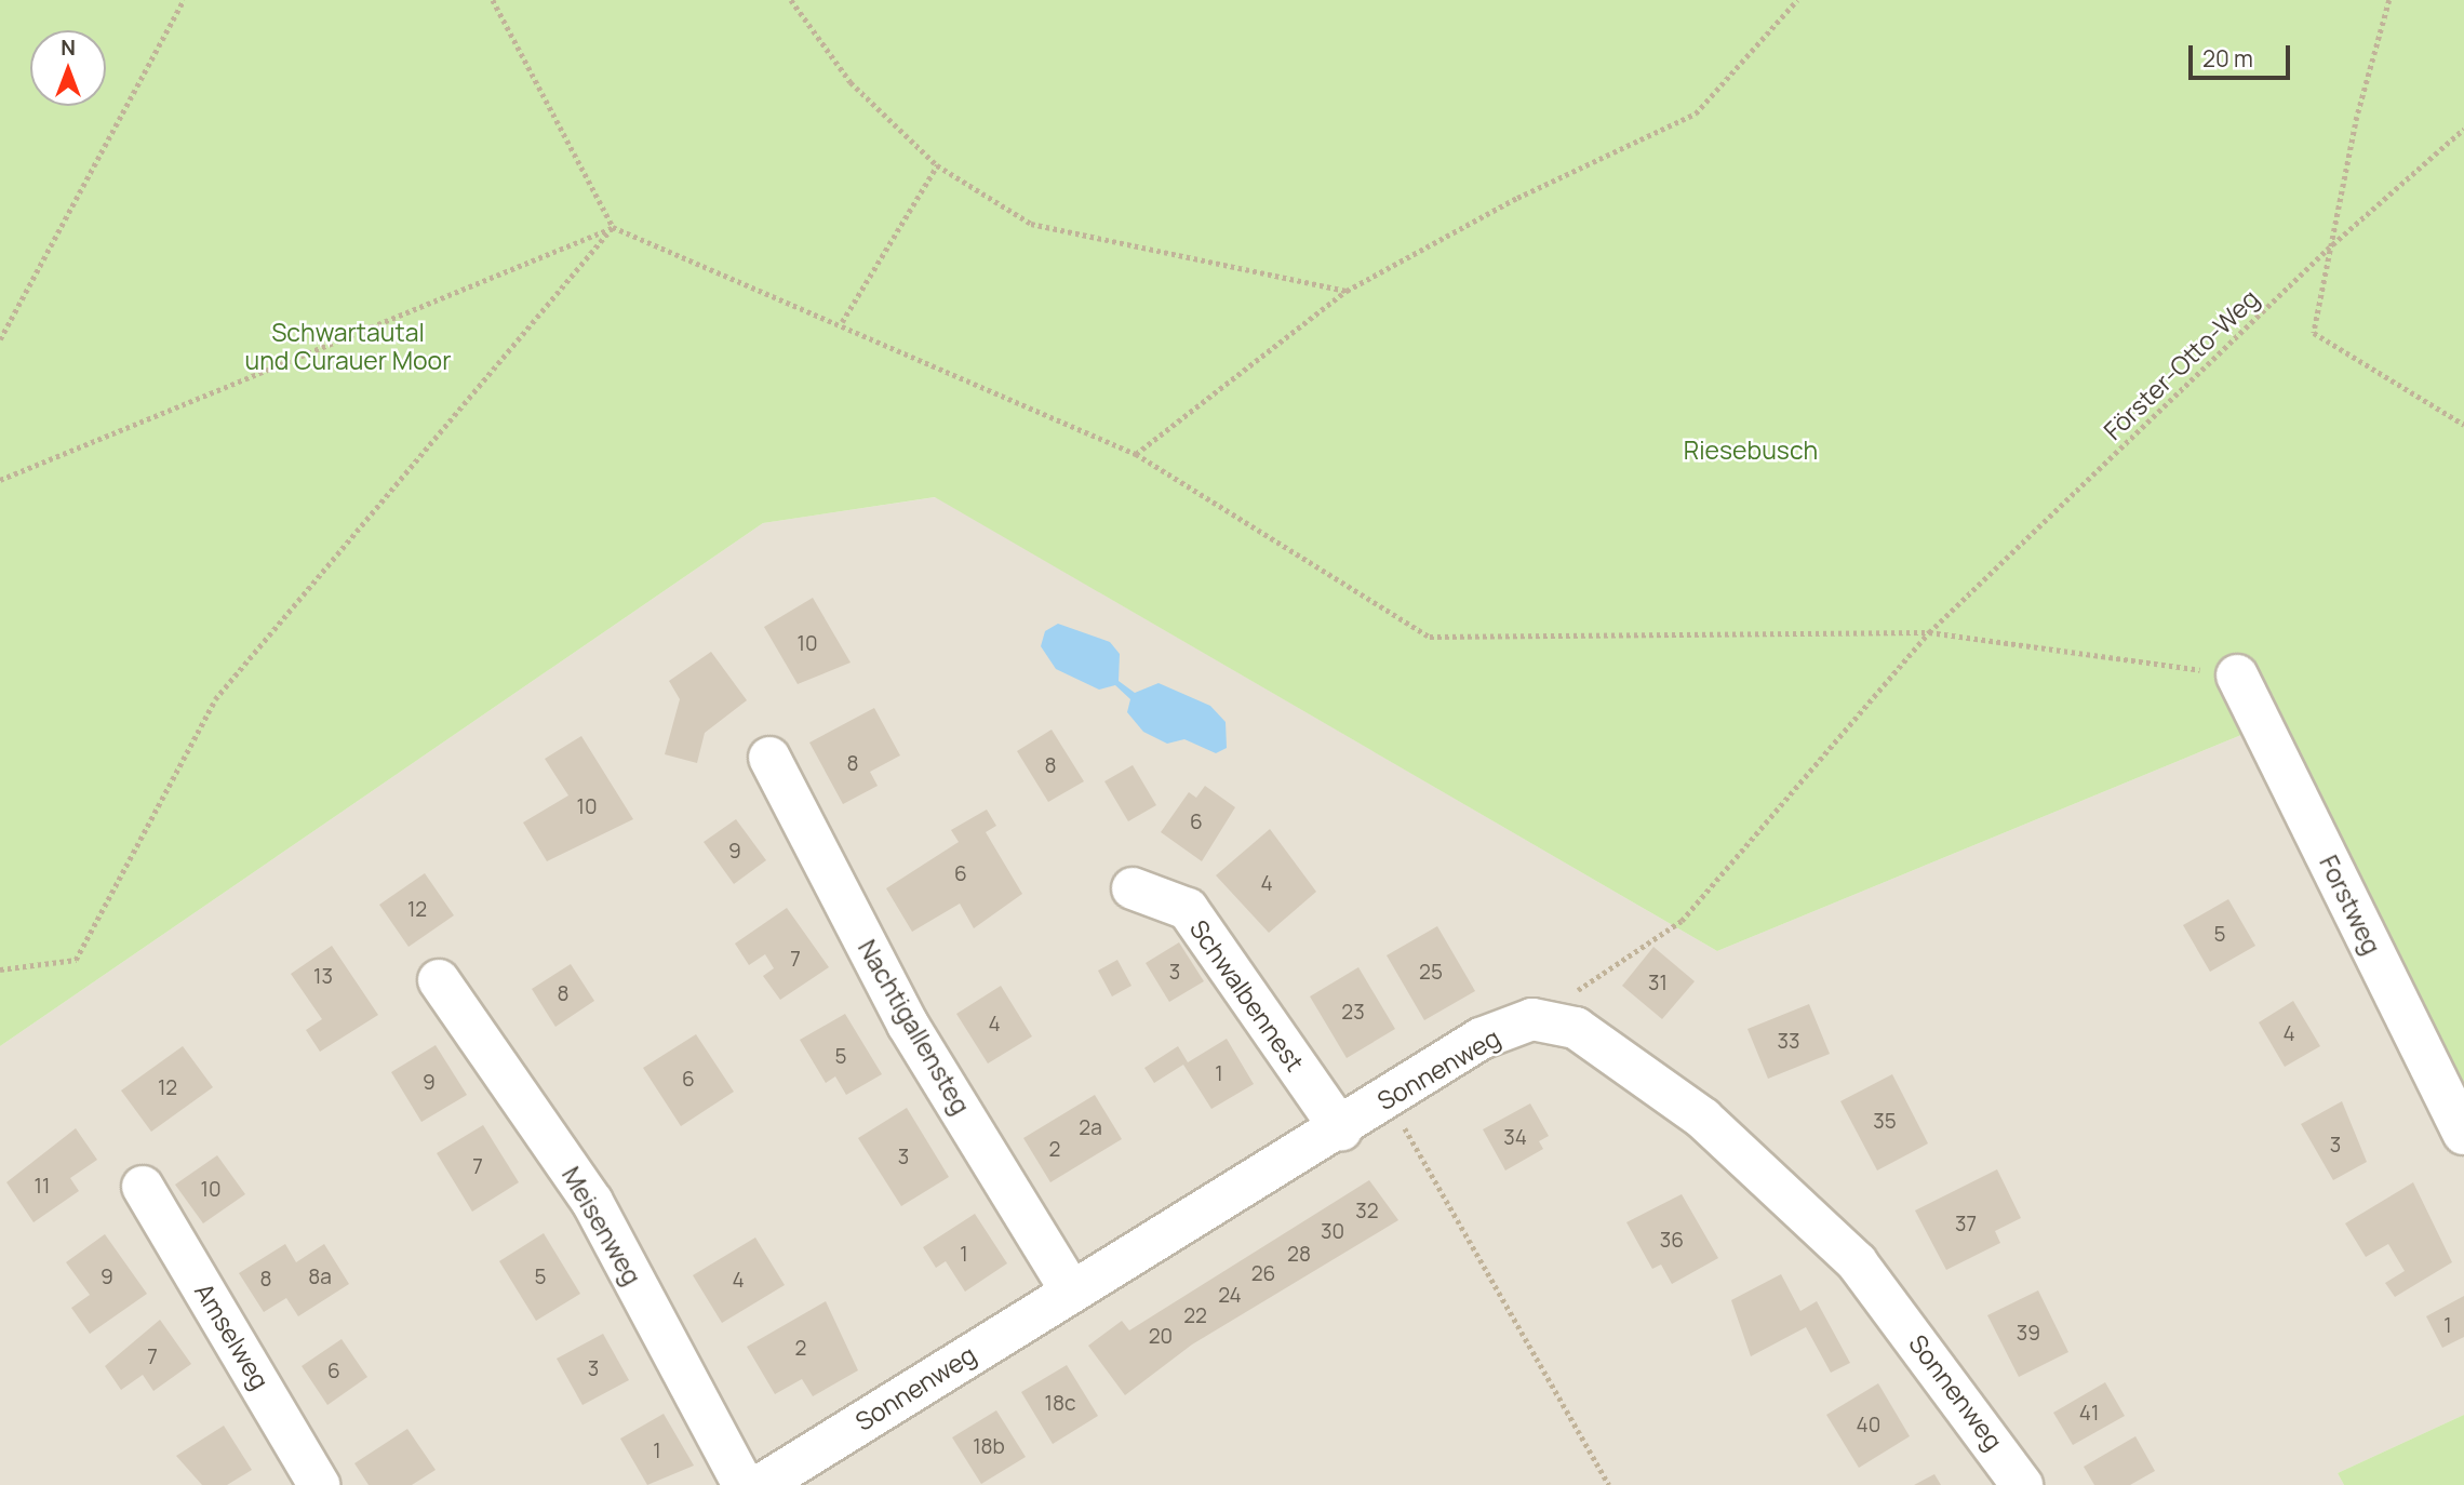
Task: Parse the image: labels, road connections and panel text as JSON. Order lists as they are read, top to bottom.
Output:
{
  "streets": {
    "street": [
      "Forstweg",
      "Schwalbennest",
      "Nachtigallensteg",
      "Sonnenweg",
      "Meisenweg",
      "Amselweg"
    ],
    "path": ["Förster-Otto-Weg"]
  },
  "crossings": [
    ["Förster-Otto-Weg", "Sonnenweg"],
    ["Schwalbennest", "Sonnenweg"],
    ["Nachtigallensteg", "Sonnenweg"]
  ],
  "parks": ["Schwartautal und Curauer Moor", "Riesebusch"],
  "house_numbers": [
    "10",
    "8",
    "8",
    "10",
    "6",
    "9",
    "6",
    "4",
    "12",
    "5",
    "7",
    "3",
    "25",
    "13",
    "31",
    "8",
    "23",
    "4",
    "4",
    "33",
    "5",
    "1",
    "6",
    "9",
    "12",
    "35",
    "2a",
    "34",
    "3",
    "2",
    "3",
    "7",
    "11",
    "10",
    "32",
    "37",
    "30",
    "36",
    "1",
    "28",
    "26",
    "9",
    "8a",
    "5",
    "8",
    "4",
    "24",
    "22",
    "1",
    "39",
    "20",
    "2",
    "7",
    "3",
    "6",
    "18c",
    "41",
    "40",
    "18b",
    "1"
  ],
  "scale_bar": "20 m",
  "north": "top"
}
